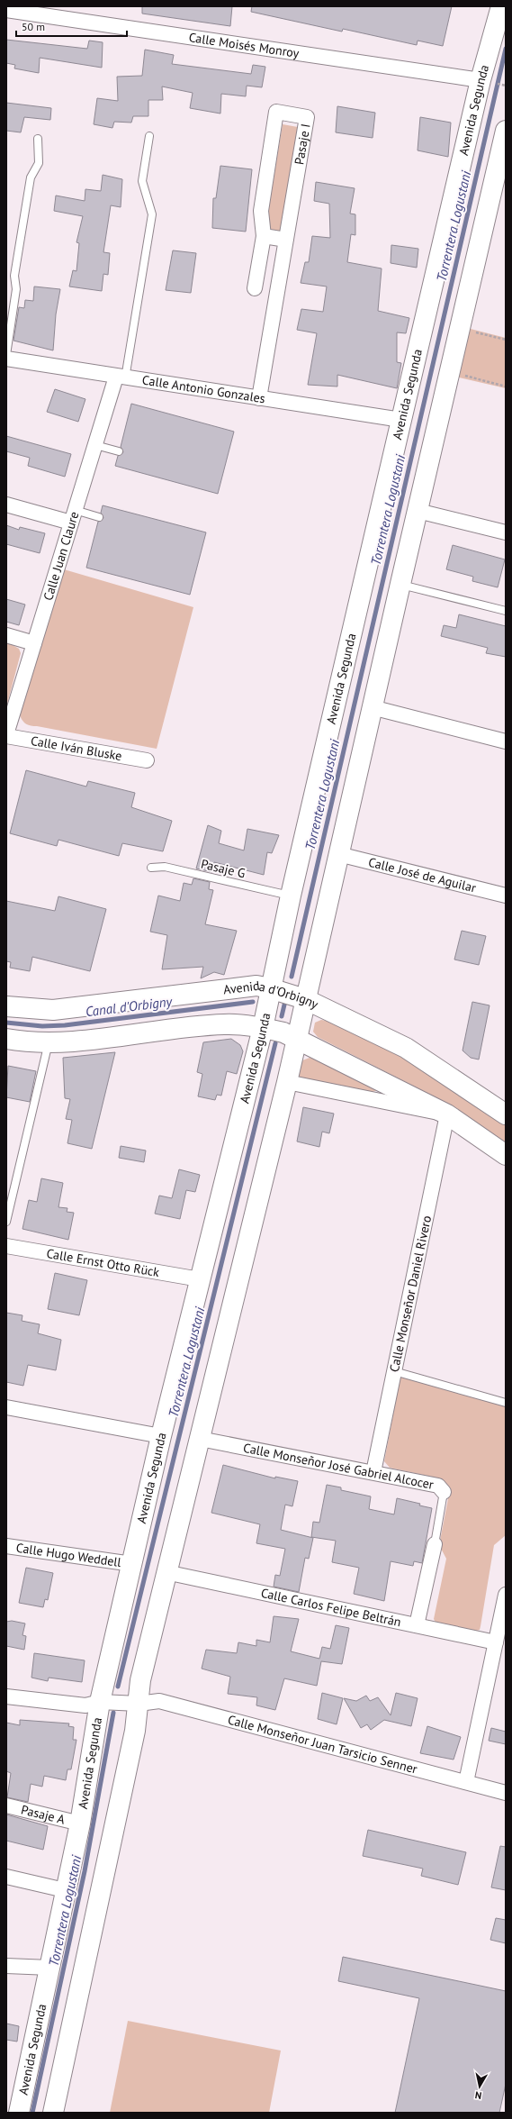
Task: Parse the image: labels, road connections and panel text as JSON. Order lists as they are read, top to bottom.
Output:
{
  "streets": {
    "main road": ["Avenida Segunda", "Avenida d'Orbigny"],
    "street": [
      "Calle Moisés Monroy",
      "Pasaje I",
      "Calle Antonio Gonzales",
      "Calle Juan Claure",
      "Calle Iván Bluske",
      "Calle José de Aguilar",
      "Calle Ernst Otto Rück",
      "Calle Monseñor Daniel Rivero",
      "Calle Monseñor José Gabriel Alcocer",
      "Calle Hugo Weddell",
      "Calle Carlos Felipe Beltrán",
      "Calle Monseñor Juan Tarsicio Senner",
      "Pasaje A"
    ],
    "lane": ["Pasaje G"]
  },
  "crossings": [
    ["Calle Moisés Monroy", "Avenida Segunda"],
    ["Avenida Segunda", "Calle Antonio Gonzales"],
    ["Avenida Segunda", "Pasaje G"],
    ["Avenida Segunda", "Avenida d'Orbigny"],
    ["Avenida Segunda", "Calle Ernst Otto Rück"],
    ["Avenida Segunda", "Calle Hugo Weddell"],
    ["Avenida Segunda", "Calle Monseñor Juan Tarsicio Senner"],
    ["Avenida Segunda", "Pasaje A"],
    ["Pasaje I", "Calle Antonio Gonzales"],
    ["Calle Antonio Gonzales", "Calle Juan Claure"],
    ["Calle Juan Claure", "Calle Iván Bluske"],
    ["Calle Monseñor Daniel Rivero", "Calle Monseñor José Gabriel Alcocer"]
  ],
  "water": ["Torrentera Logustani", "Canal d'Orbigny"],
  "scale_bar": "50 m",
  "north": "bottom"
}
